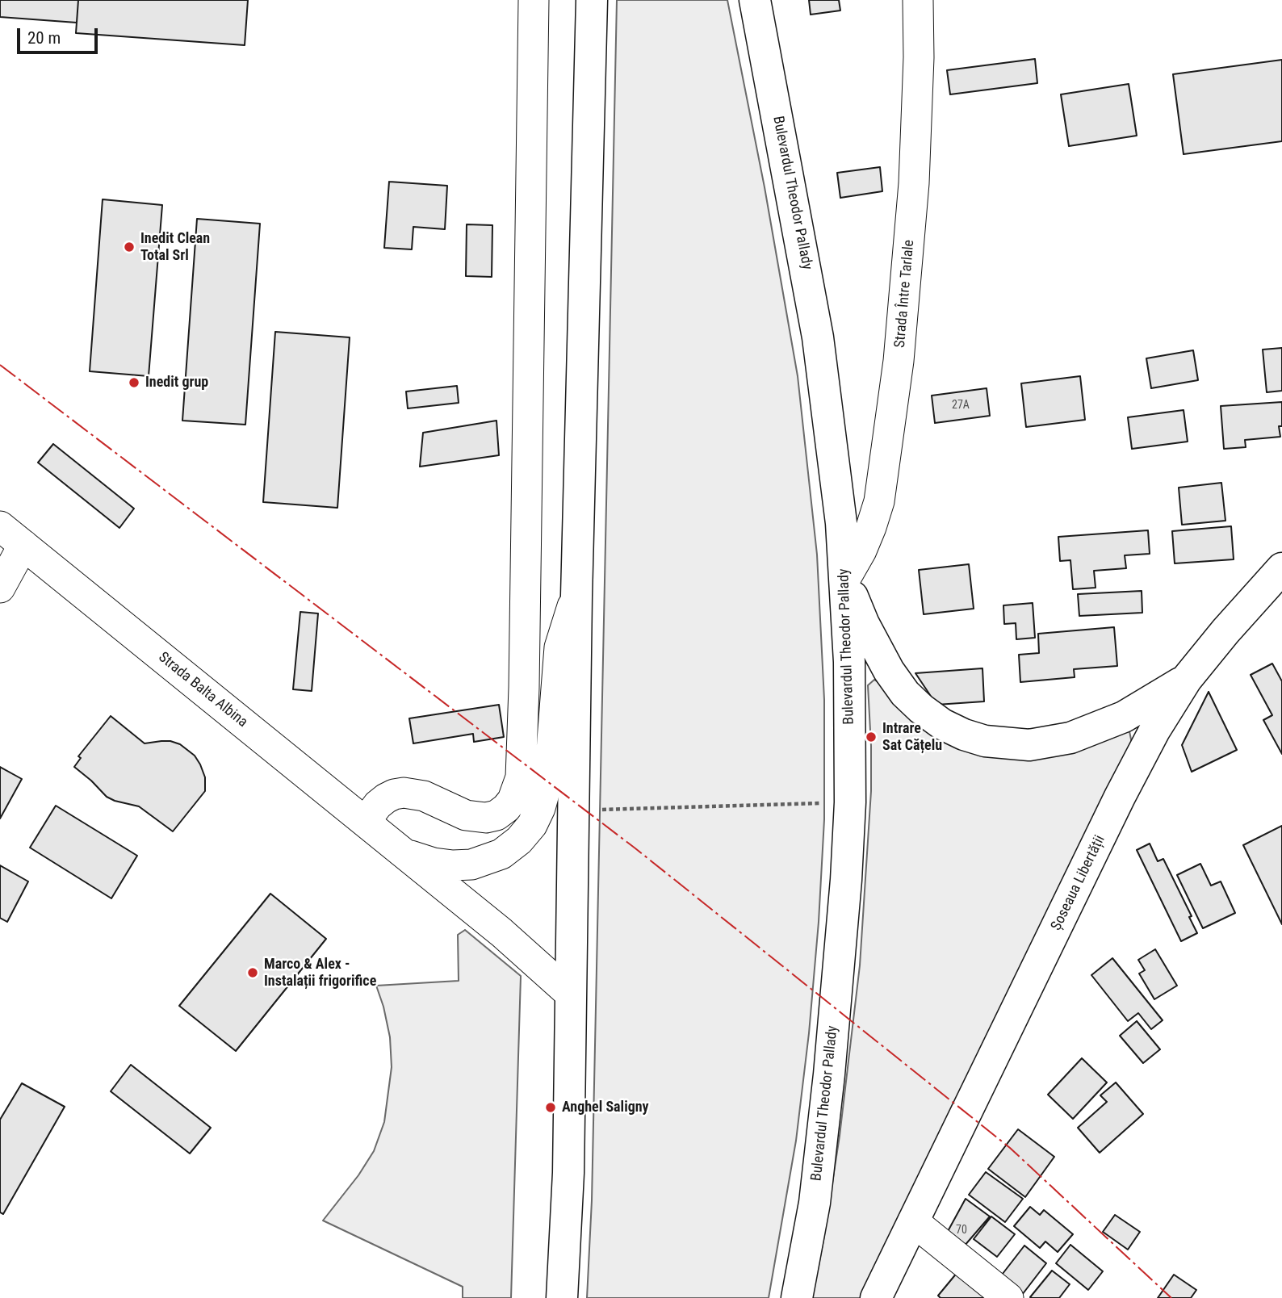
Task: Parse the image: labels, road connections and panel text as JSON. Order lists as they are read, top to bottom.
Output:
{
  "streets": {
    "main road": ["Bulevardul Theodor Pallady", "Șoseaua Libertății"],
    "street": ["Strada Între Tarlale", "Strada Balta Albina"]
  },
  "crossings": [
    ["Bulevardul Theodor Pallady", "Strada Între Tarlale"]
  ],
  "places": [
    "Inedit Clean Total Srl",
    "Inedit grup",
    "Intrare Sat Cățelu",
    "Marco & Alex - Instalații frigorifice",
    "Anghel Saligny"
  ],
  "house_numbers": ["27A", "70"],
  "scale_bar": "20 m"
}
